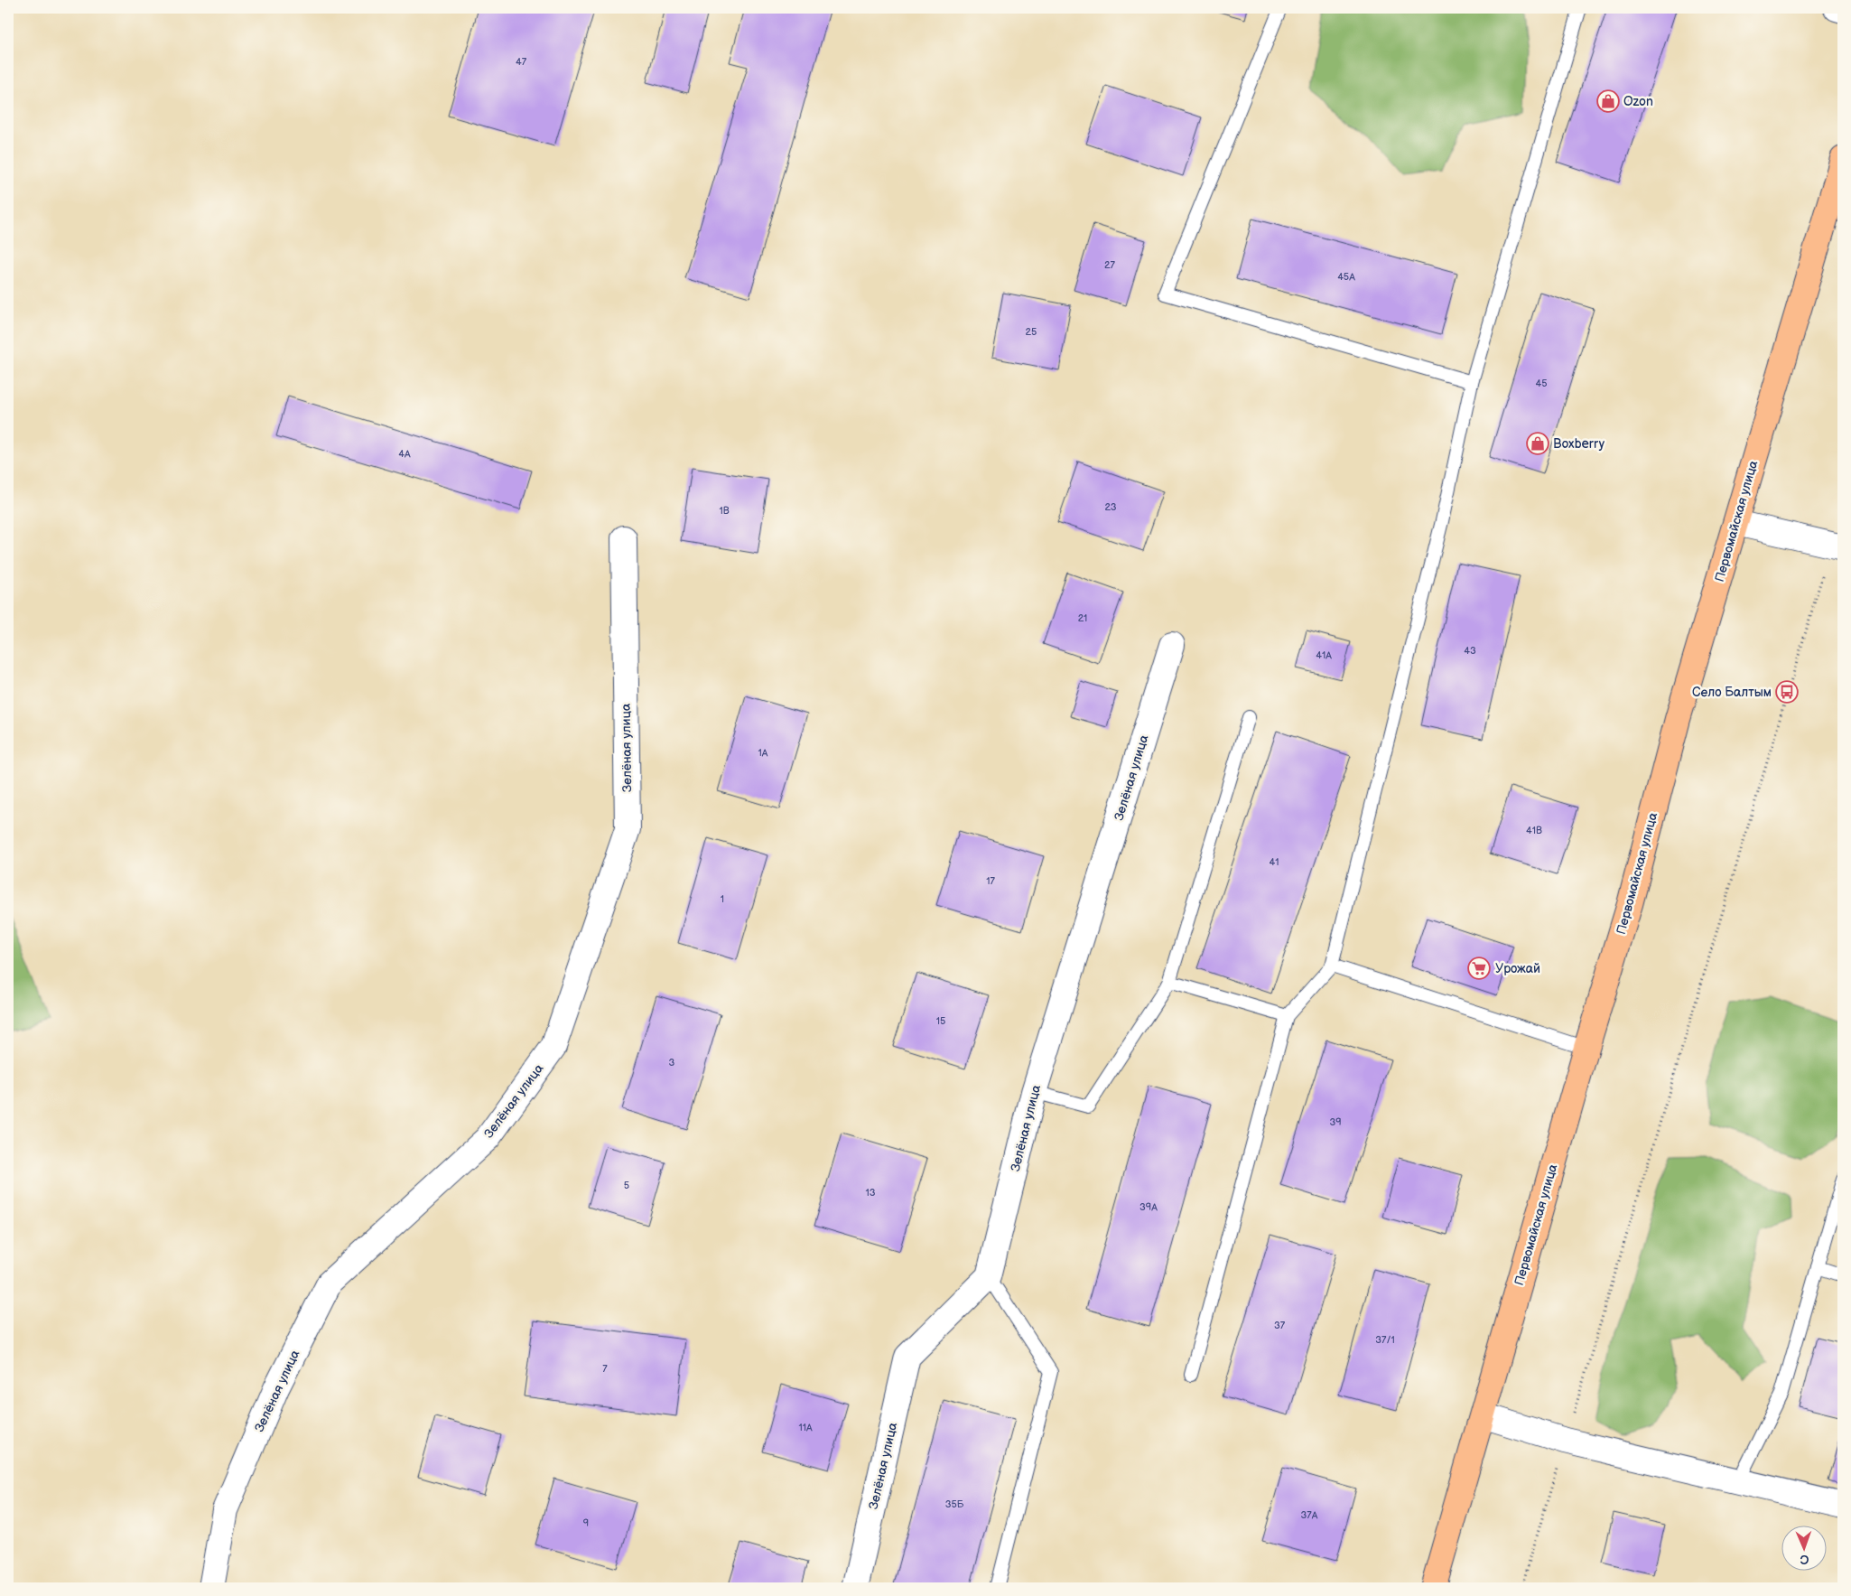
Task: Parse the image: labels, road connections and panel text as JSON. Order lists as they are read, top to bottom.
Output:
{
  "streets": {
    "main road": ["Первомайская улица"],
    "street": ["Зелёная улица"]
  },
  "places": {
    "shop": ["Ozon", "Boxberry"],
    "bus stop": ["Село Балтым"],
    "supermarket": ["Урожай"]
  },
  "house_numbers": [
    "47",
    "27",
    "45А",
    "25",
    "45",
    "4А",
    "23",
    "1В",
    "21",
    "43",
    "41А",
    "1А",
    "41В",
    "41",
    "17",
    "1",
    "15",
    "3",
    "39",
    "5",
    "13",
    "39А",
    "37",
    "37/1",
    "7",
    "11А",
    "35Б",
    "37А",
    "9"
  ],
  "north": "bottom"
}
